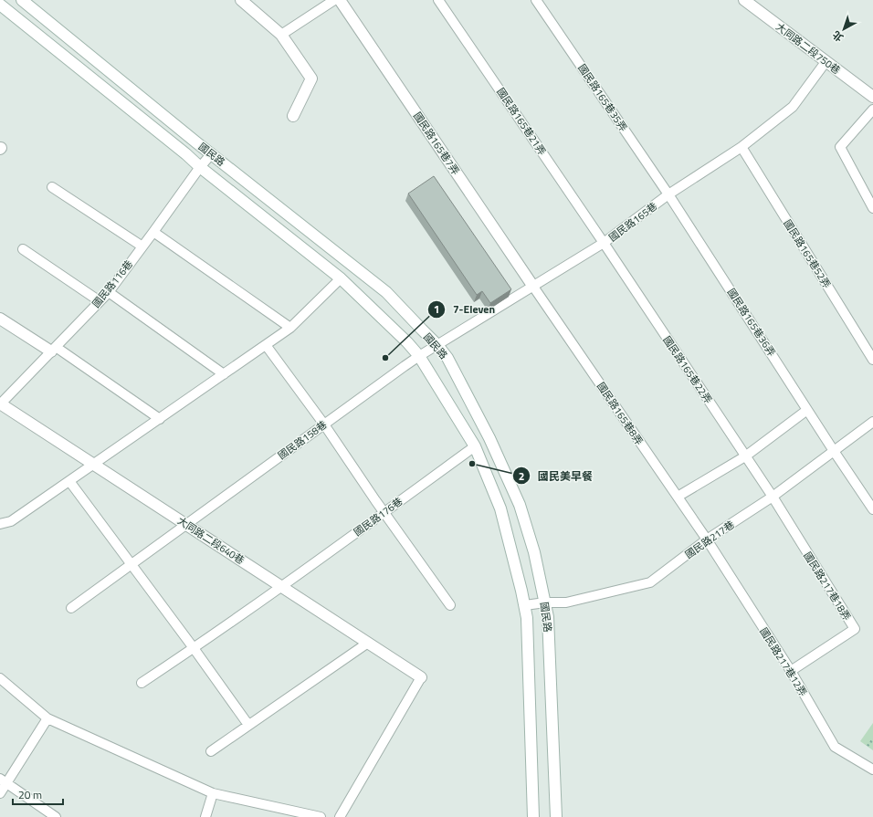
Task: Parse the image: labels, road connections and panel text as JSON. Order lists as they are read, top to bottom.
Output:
{
  "streets": {
    "street": [
      "大同路二段750巷",
      "國民路165巷7弄",
      "國民路",
      "大同路二段640巷"
    ],
    "lane": [
      "國民路165巷35弄",
      "國民路165巷21弄",
      "國民路165巷",
      "國民路165巷52弄",
      "國民路116巷",
      "國民路165巷36弄",
      "國民路165巷22弄",
      "國民路165巷8弄",
      "國民路158巷",
      "國民路176巷",
      "國民路217巷",
      "國民路217巷18弄",
      "國民路217巷12弄"
    ]
  },
  "crossings": [
    ["大同路二段750巷", "國民路165巷"],
    ["國民路165巷35弄", "國民路165巷"],
    ["國民路165巷35弄", "國民路165巷36弄"],
    ["國民路165巷21弄", "國民路165巷"],
    ["國民路165巷21弄", "國民路165巷22弄"],
    ["國民路165巷7弄", "國民路165巷"],
    ["國民路165巷7弄", "國民路165巷8弄"],
    ["國民路", "國民路165巷"],
    ["國民路", "國民路116巷"],
    ["國民路", "國民路158巷"],
    ["國民路", "國民路176巷"],
    ["國民路", "國民路217巷"],
    ["國民路165巷", "國民路165巷52弄"],
    ["國民路165巷", "國民路165巷36弄"],
    ["國民路165巷", "國民路165巷22弄"],
    ["國民路165巷", "國民路165巷8弄"],
    ["國民路165巷", "國民路158巷"],
    ["國民路116巷", "大同路二段640巷"],
    ["國民路165巷36弄", "國民路217巷"],
    ["國民路165巷22弄", "國民路217巷"],
    ["國民路165巷22弄", "國民路217巷18弄"],
    ["國民路165巷8弄", "國民路217巷"],
    ["國民路165巷8弄", "國民路217巷12弄"],
    ["國民路158巷", "大同路二段640巷"],
    ["國民路176巷", "大同路二段640巷"],
    ["國民路217巷", "國民路217巷18弄"],
    ["國民路217巷", "國民路217巷12弄"],
    ["國民路217巷18弄", "國民路217巷12弄"]
  ],
  "places": ["7-Eleven", "國民美早餐"],
  "scale_bar": "20 m",
  "north": "bottom left"
}
